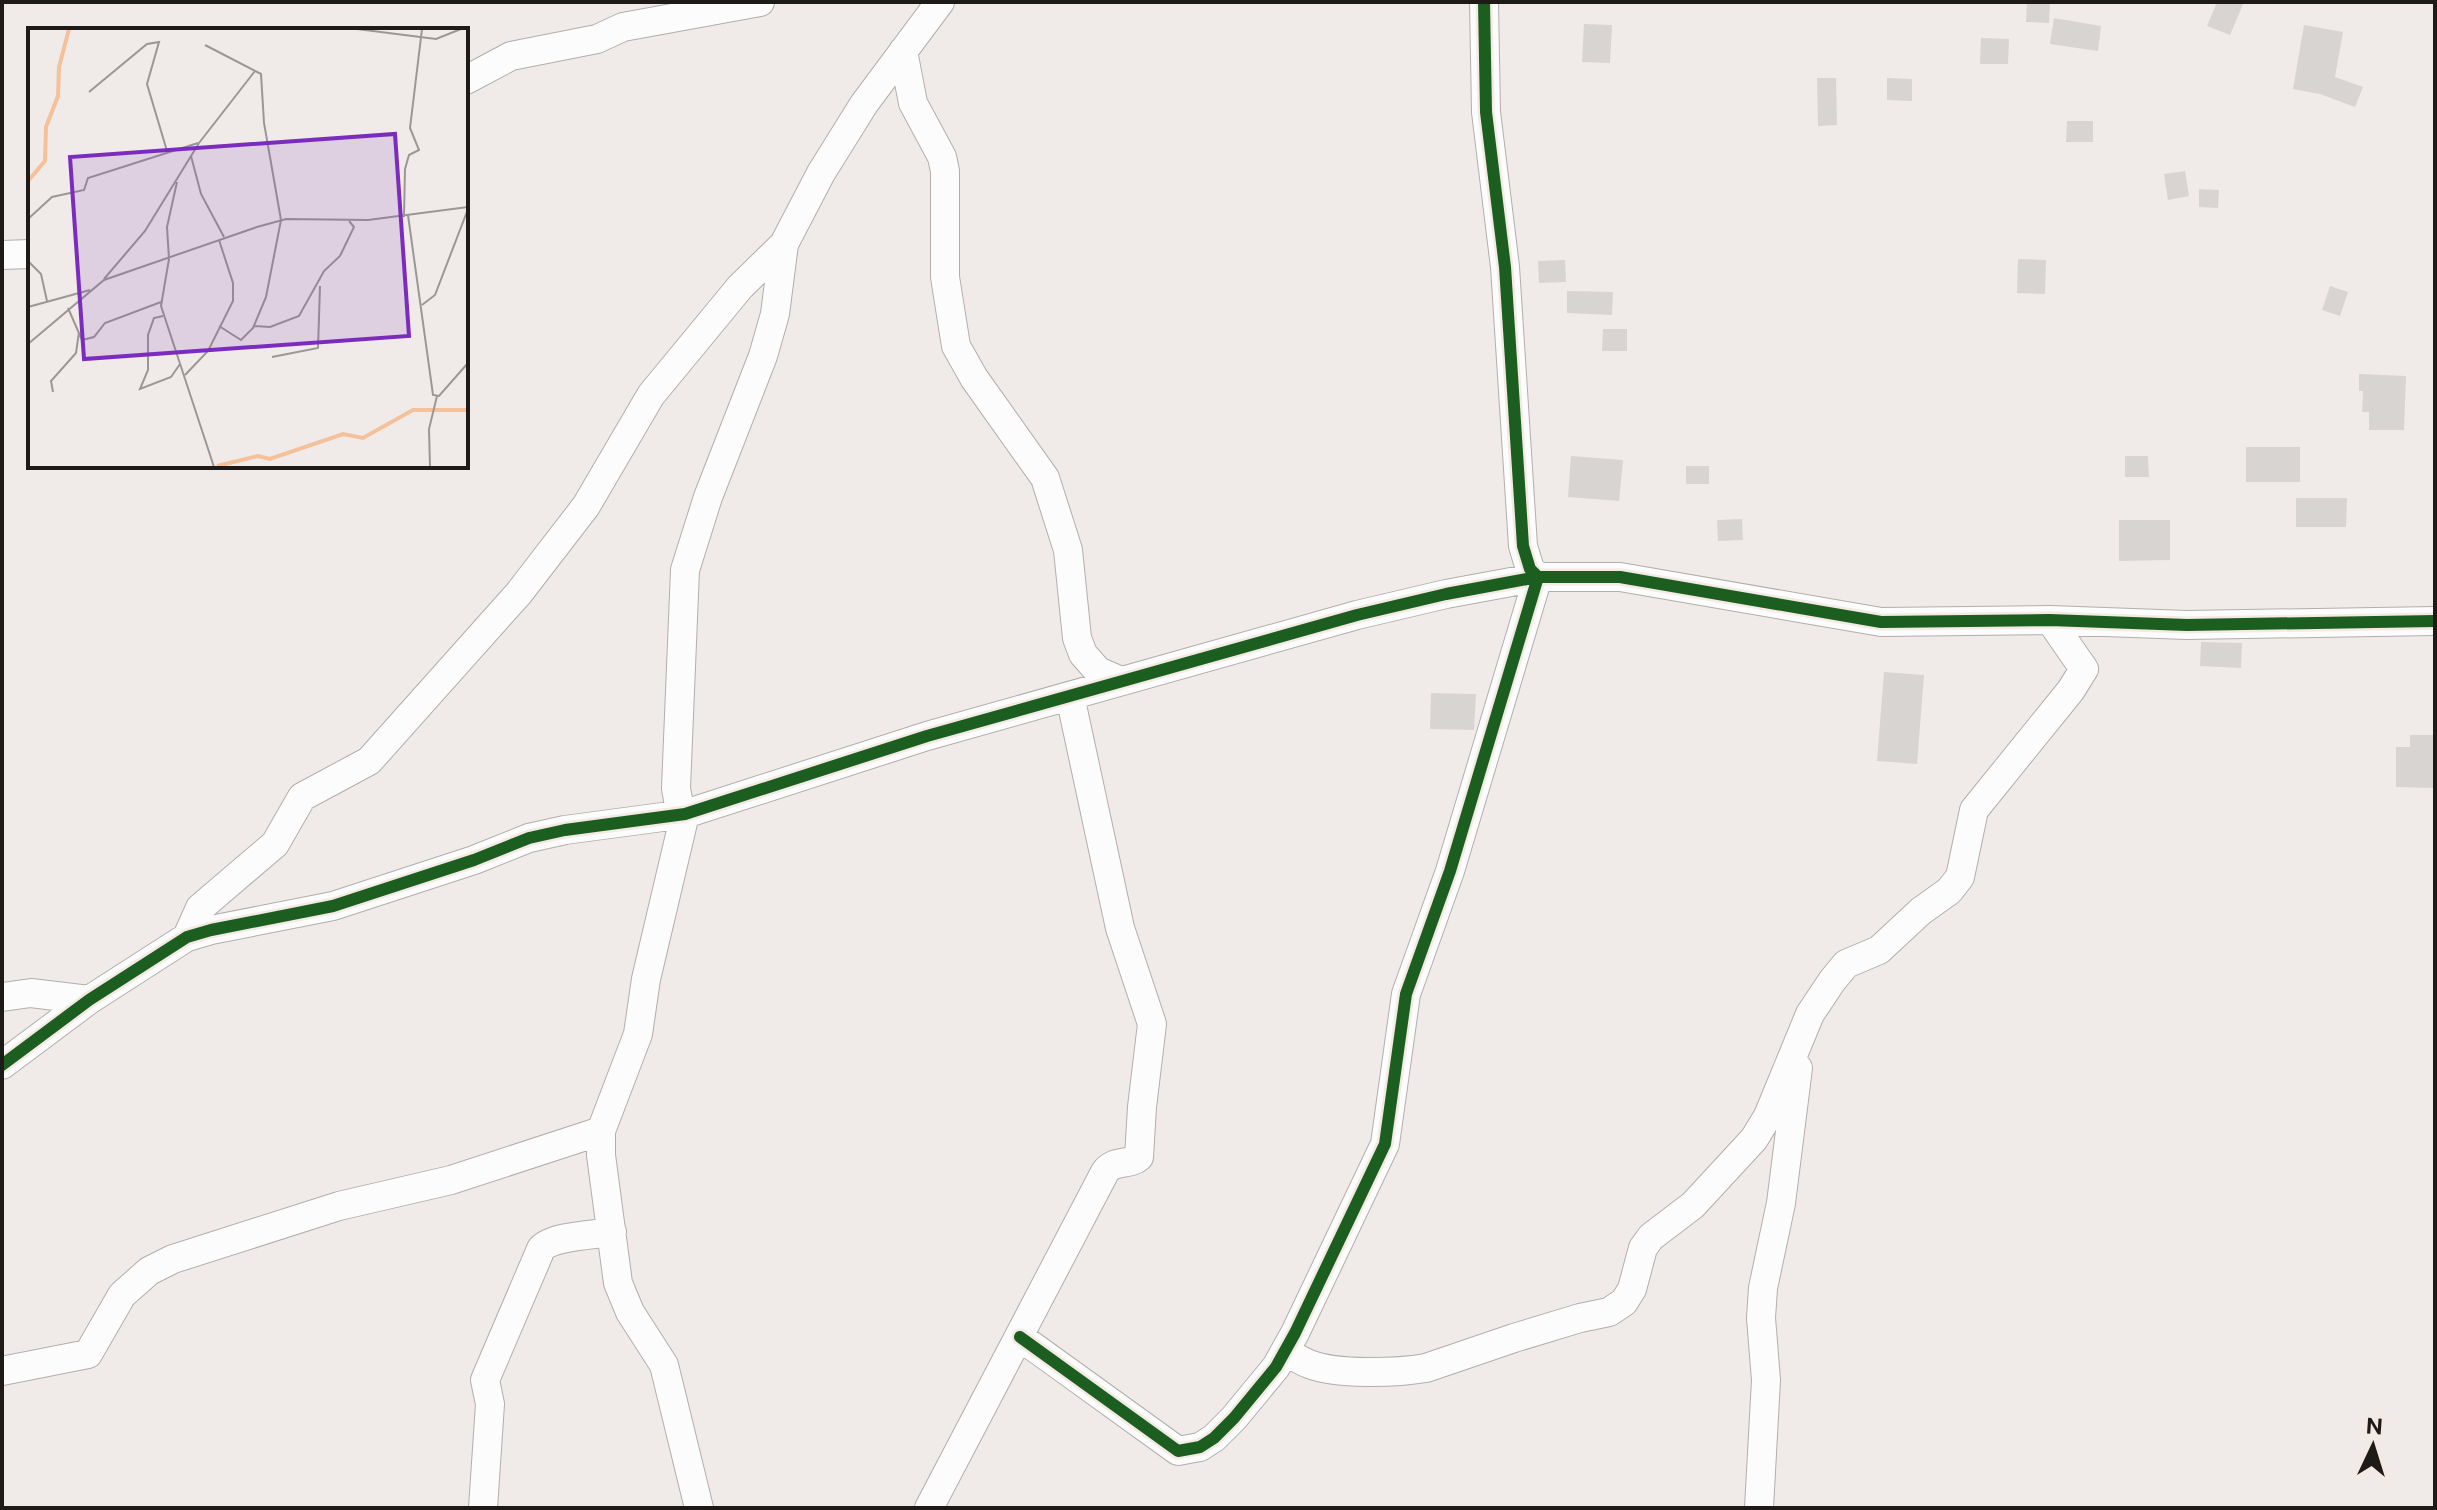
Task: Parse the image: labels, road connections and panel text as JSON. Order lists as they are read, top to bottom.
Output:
{
  "north": "top"
}
